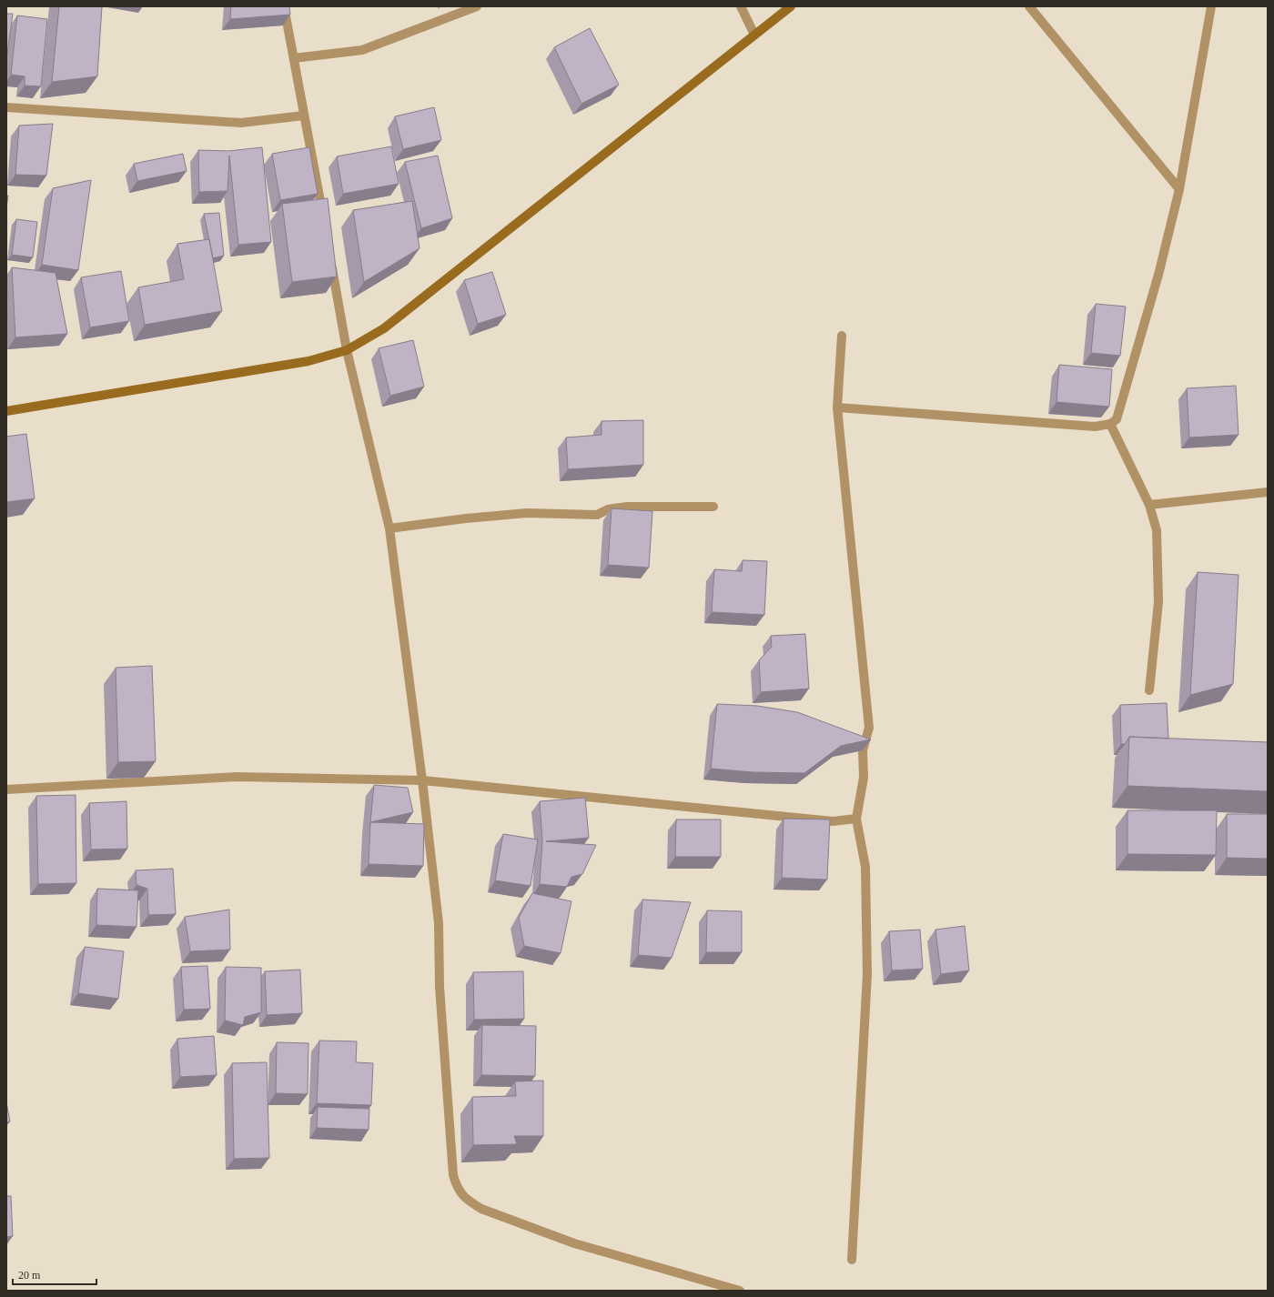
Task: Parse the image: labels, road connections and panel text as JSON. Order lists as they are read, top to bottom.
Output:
{
  "scale_bar": "20 m"
}
